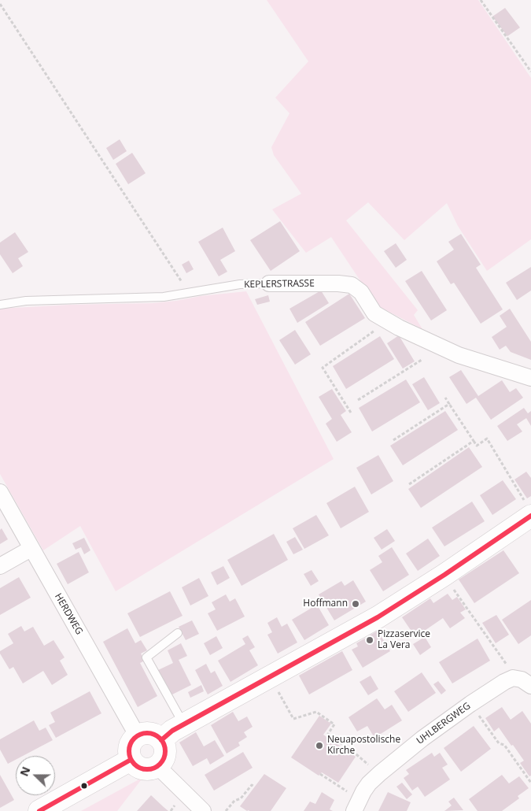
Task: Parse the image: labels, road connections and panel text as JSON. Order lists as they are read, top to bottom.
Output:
{
  "streets": {
    "street": ["KEPLERSTRASSE", "HERDWEG", "UHLBERGWEG"]
  },
  "places": ["Hoffmann", "Pizzaservice La Vera", "Neuapostolische Kirche"],
  "north": "left"
}
